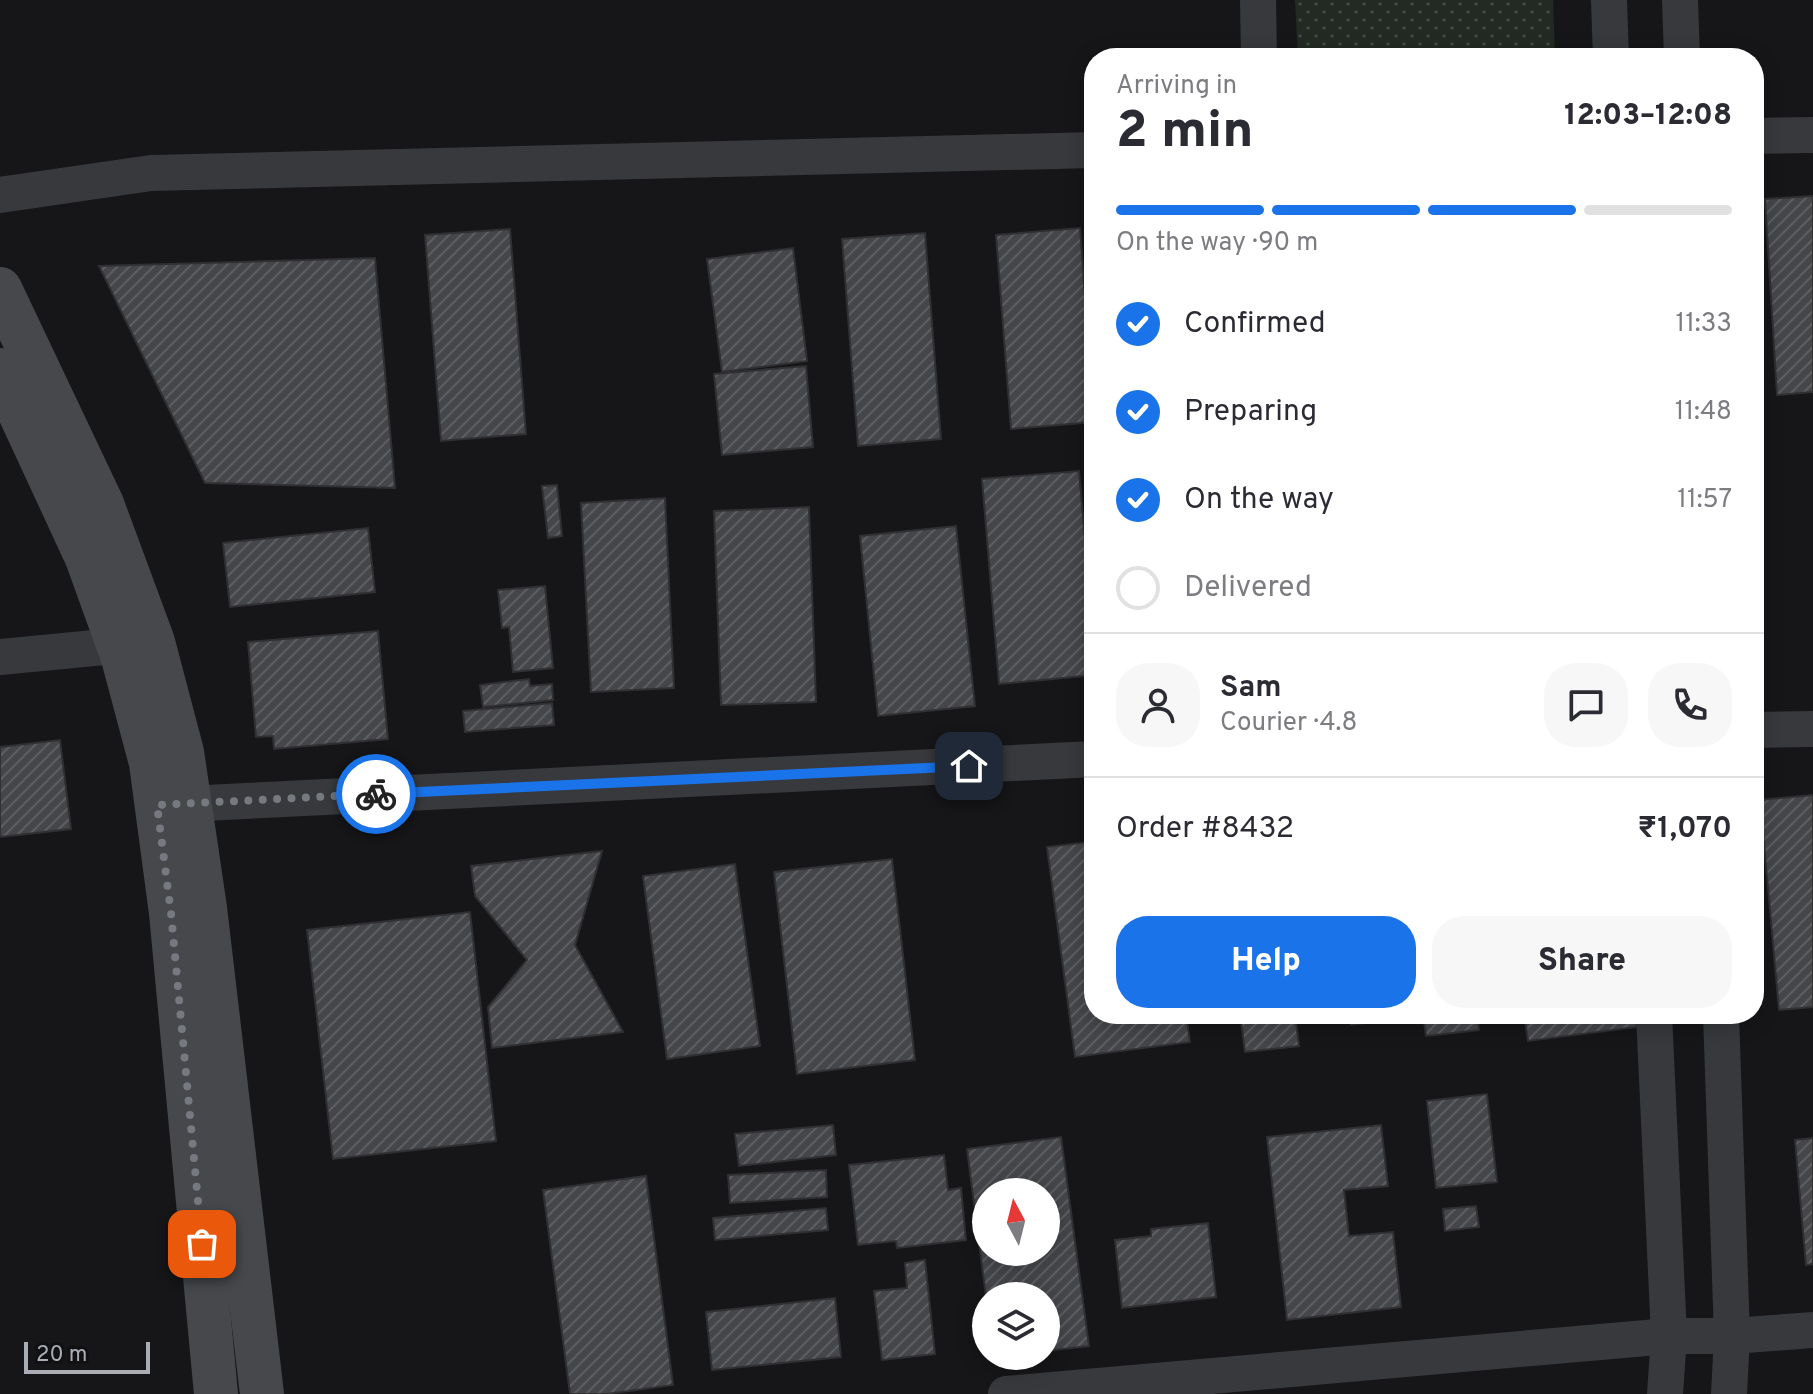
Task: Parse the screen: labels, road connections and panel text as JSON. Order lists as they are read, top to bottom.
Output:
{
  "scale_bar": "20 m",
  "north": "top",
  "page": {
    "heading": ["2 min", "Arriving in", "12:03–12:08"],
    "panel": [
      "Sam",
      "Courier · 4.8",
      "Order #8432",
      "₹1,070"
    ],
    "bar": "On the way · 90 m",
    "list": [
      ["Confirmed", "11:33"],
      ["Preparing", "11:48"],
      ["On the way", "11:57"],
      "Delivered"
    ],
    "buttons": ["Help", "Share"],
    "scale": "20 m"
  }
}
